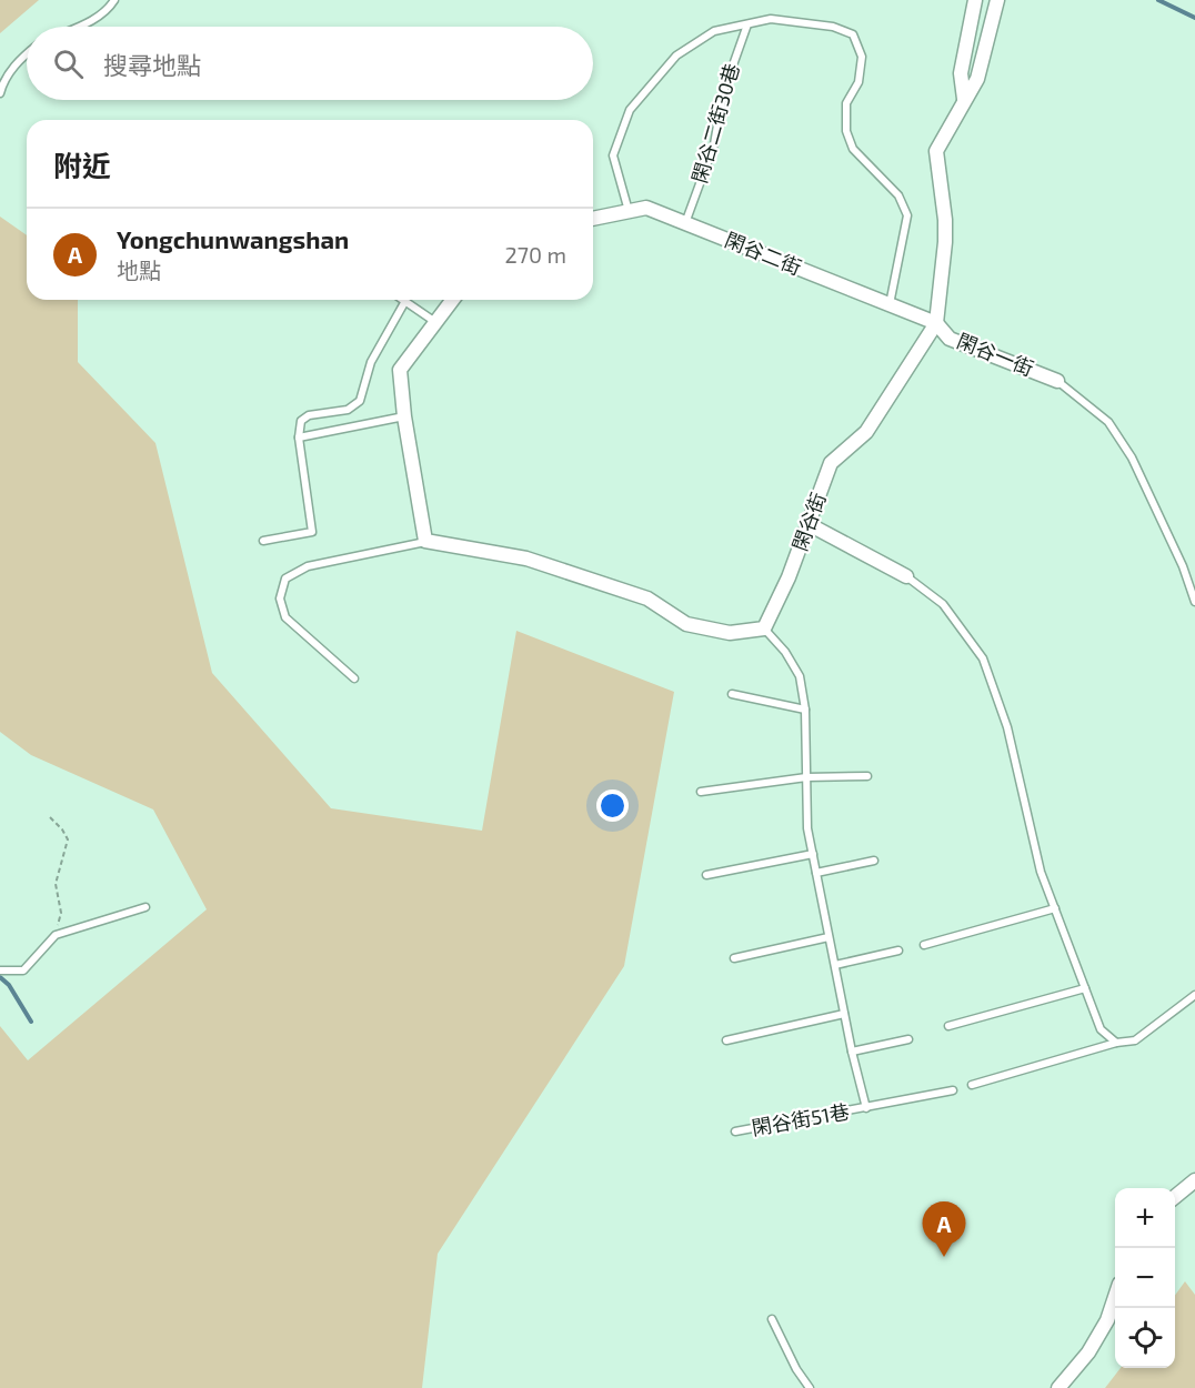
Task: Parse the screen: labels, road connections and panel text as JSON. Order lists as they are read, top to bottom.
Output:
{
  "streets": {
    "street": ["閑谷二街", "閑谷一街", "閑谷街"],
    "lane": ["閑谷二街30巷", "閑谷街51巷"]
  },
  "crossings": [
    ["閑谷二街30巷", "閑谷二街"],
    ["閑谷二街", "閑谷一街"],
    ["閑谷二街", "閑谷街"],
    ["閑谷一街", "閑谷街"],
    ["閑谷街", "閑谷街51巷"]
  ],
  "page": {
    "search": "搜尋地點",
    "heading": "附近",
    "list": [
      {
        "mark": "A",
        "name": "Yongchunwangshan",
        "note": "地點",
        "value": "270 m"
      }
    ],
    "map_buttons": ["+", "−"],
    "pins": "A"
  }
}
